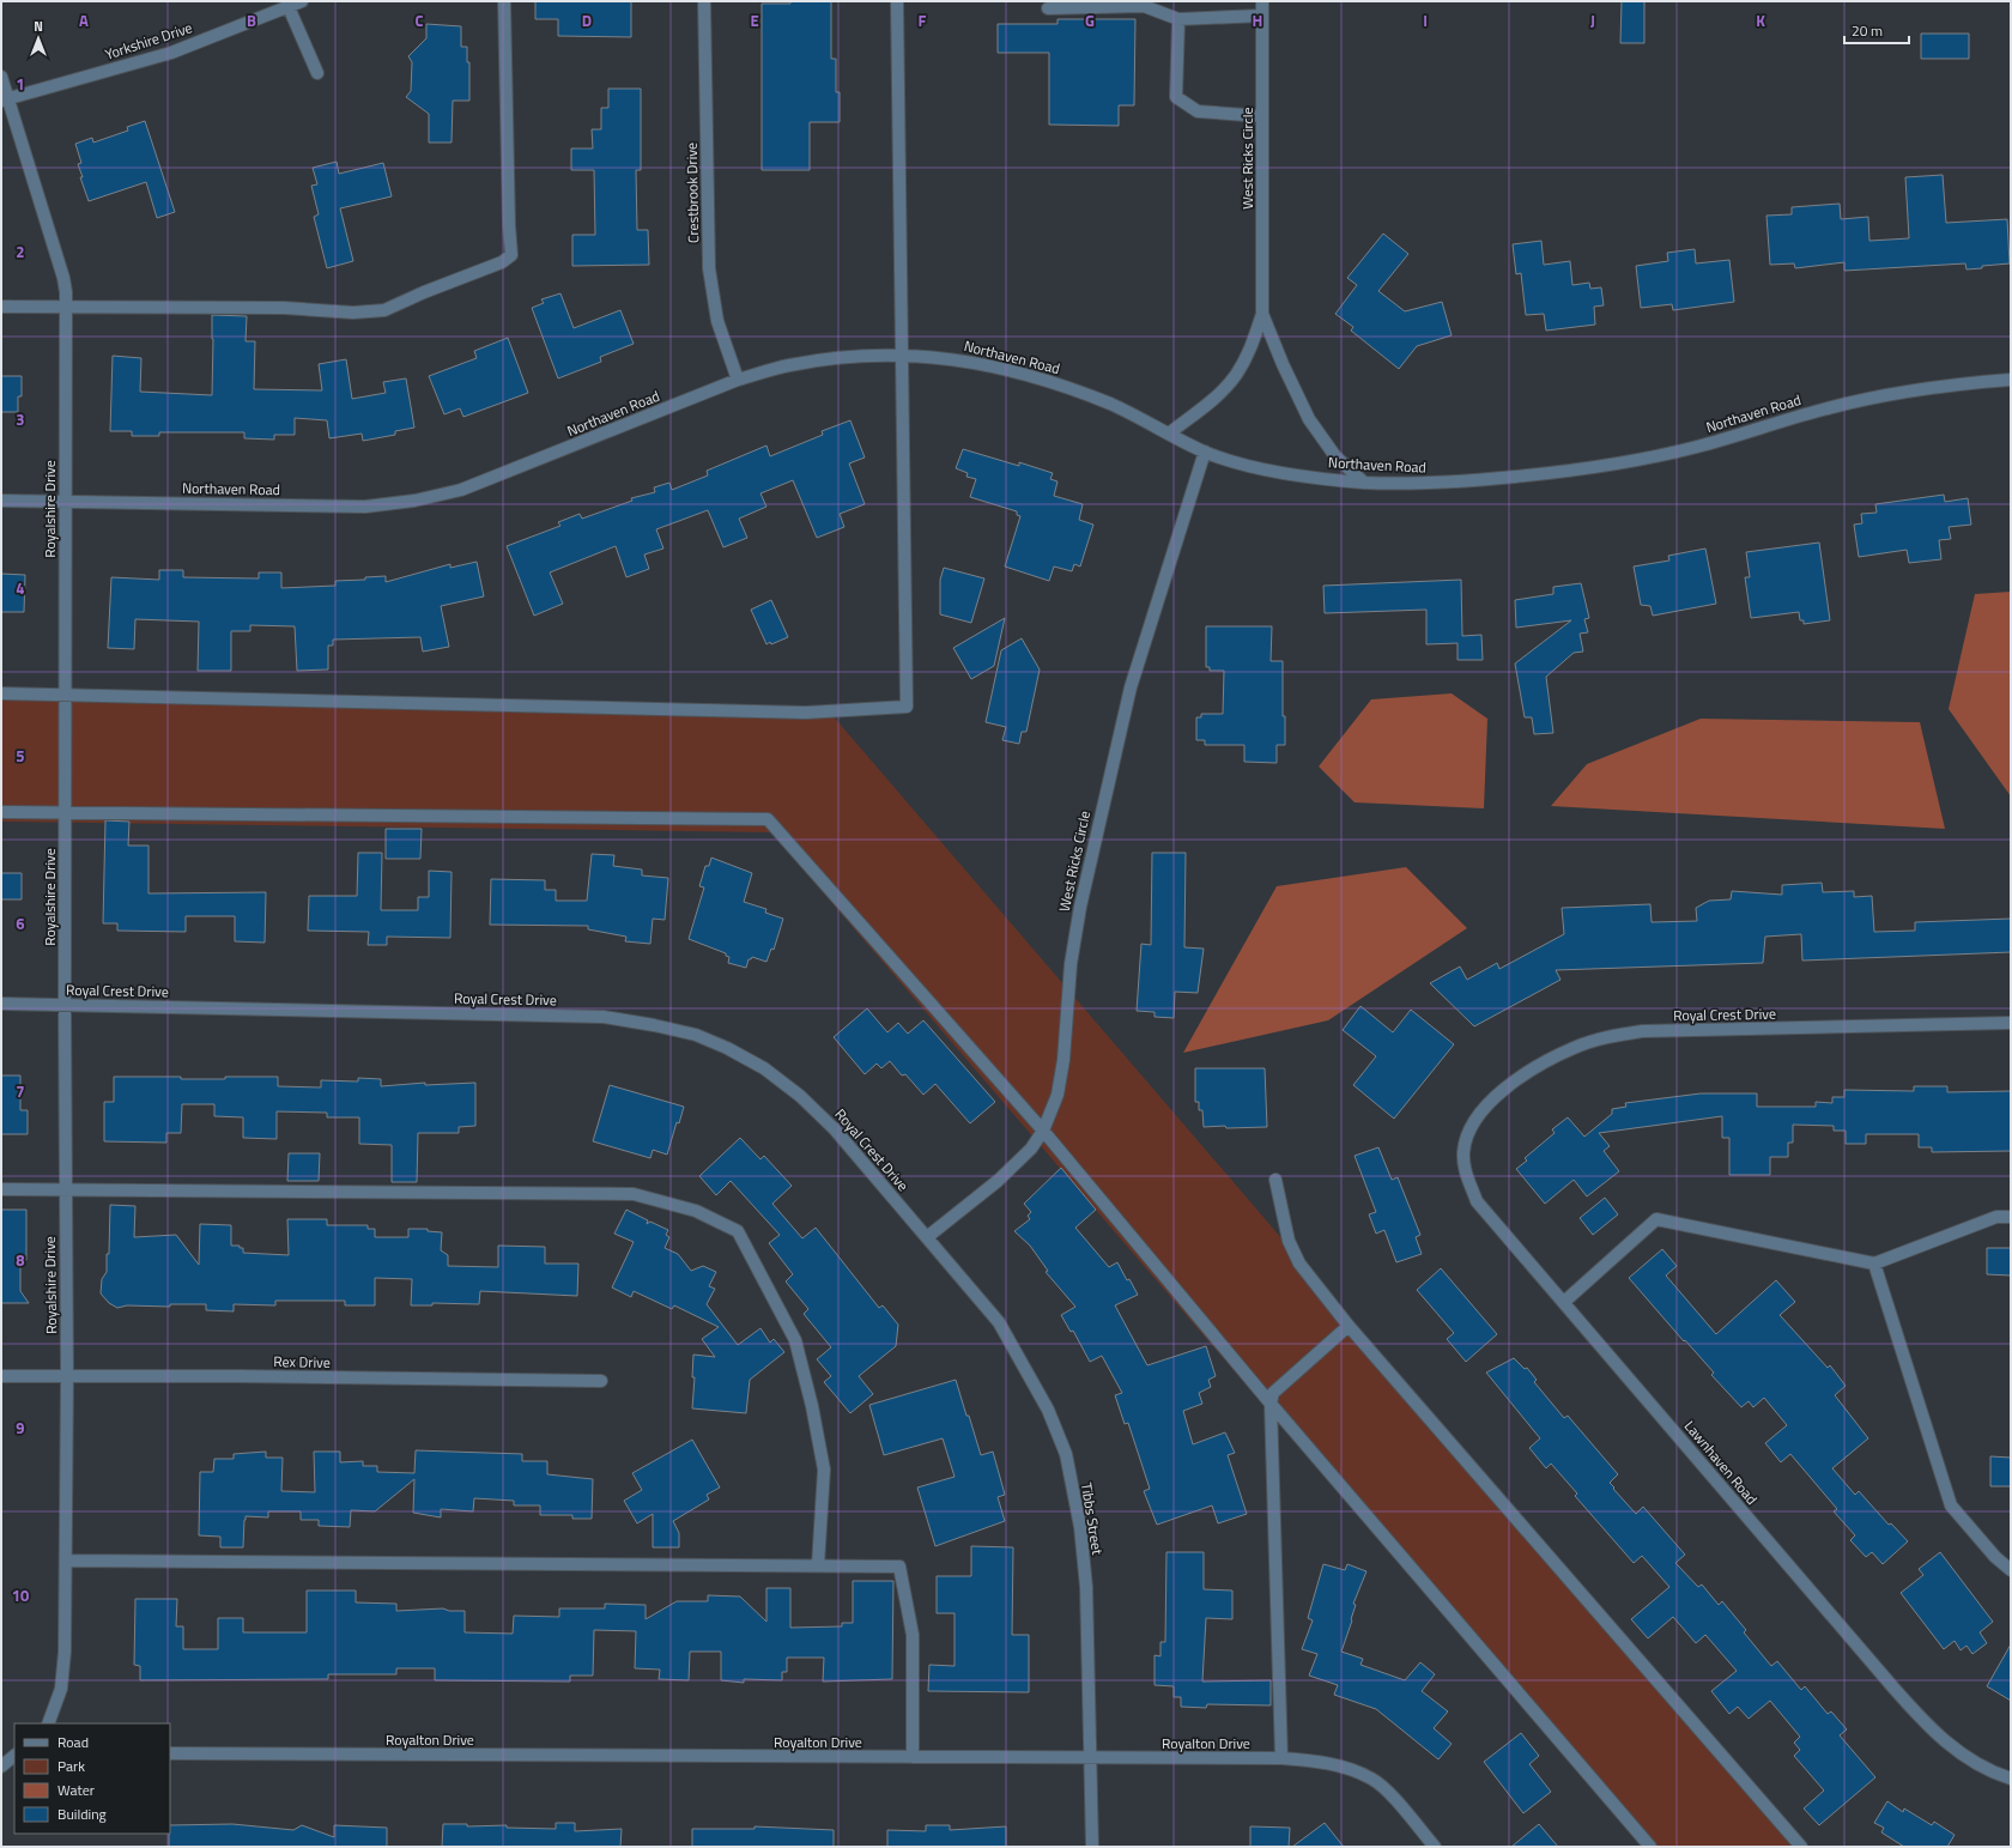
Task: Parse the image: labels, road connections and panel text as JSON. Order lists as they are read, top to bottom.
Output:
{
  "streets": {
    "street": [
      "Yorkshire Drive",
      "West Ricks Circle",
      "Crestbrook Drive",
      "Northaven Road",
      "Royalshire Drive",
      "Royal Crest Drive",
      "Rex Drive",
      "Lawnhaven Road",
      "Tibbs Street",
      "Royalton Drive"
    ]
  },
  "crossings": [
    ["Yorkshire Drive", "Royalshire Drive"],
    ["West Ricks Circle", "Northaven Road"],
    ["West Ricks Circle", "Royal Crest Drive"],
    ["West Ricks Circle", "Tibbs Street"],
    ["Crestbrook Drive", "Northaven Road"],
    ["Northaven Road", "Royalshire Drive"],
    ["Royalshire Drive", "Royal Crest Drive"],
    ["Royalshire Drive", "Rex Drive"],
    ["Royal Crest Drive", "Lawnhaven Road"],
    ["Royal Crest Drive", "Tibbs Street"],
    ["Tibbs Street", "Royalton Drive"]
  ],
  "legend": [
    "Road",
    "Park",
    "Water",
    "Building"
  ],
  "scale_bar": "20 m",
  "north": "top",
  "grid": {
    "columns": [
      "A",
      "B",
      "C",
      "D",
      "E",
      "F",
      "G",
      "H",
      "I",
      "J",
      "K"
    ],
    "rows": [
      "1",
      "2",
      "3",
      "4",
      "5",
      "6",
      "7",
      "8",
      "9",
      "10"
    ]
  }
}
